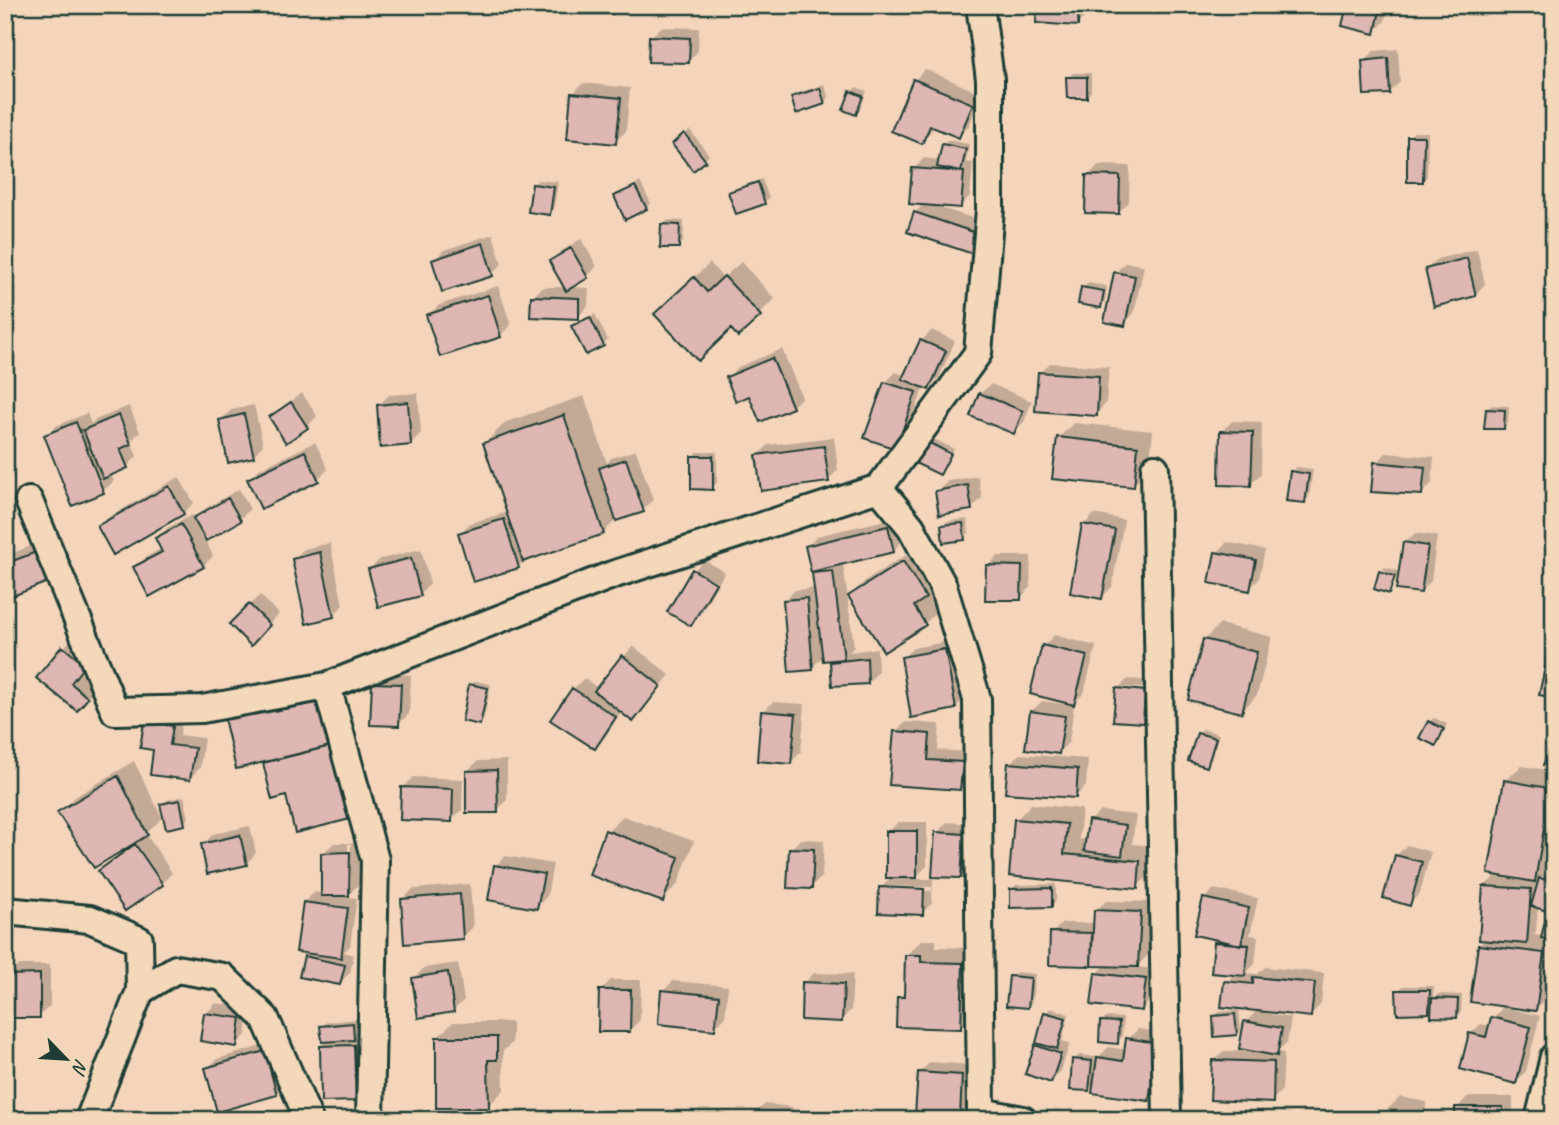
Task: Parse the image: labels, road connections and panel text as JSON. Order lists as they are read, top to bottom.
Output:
{
  "north": "bottom right"
}
